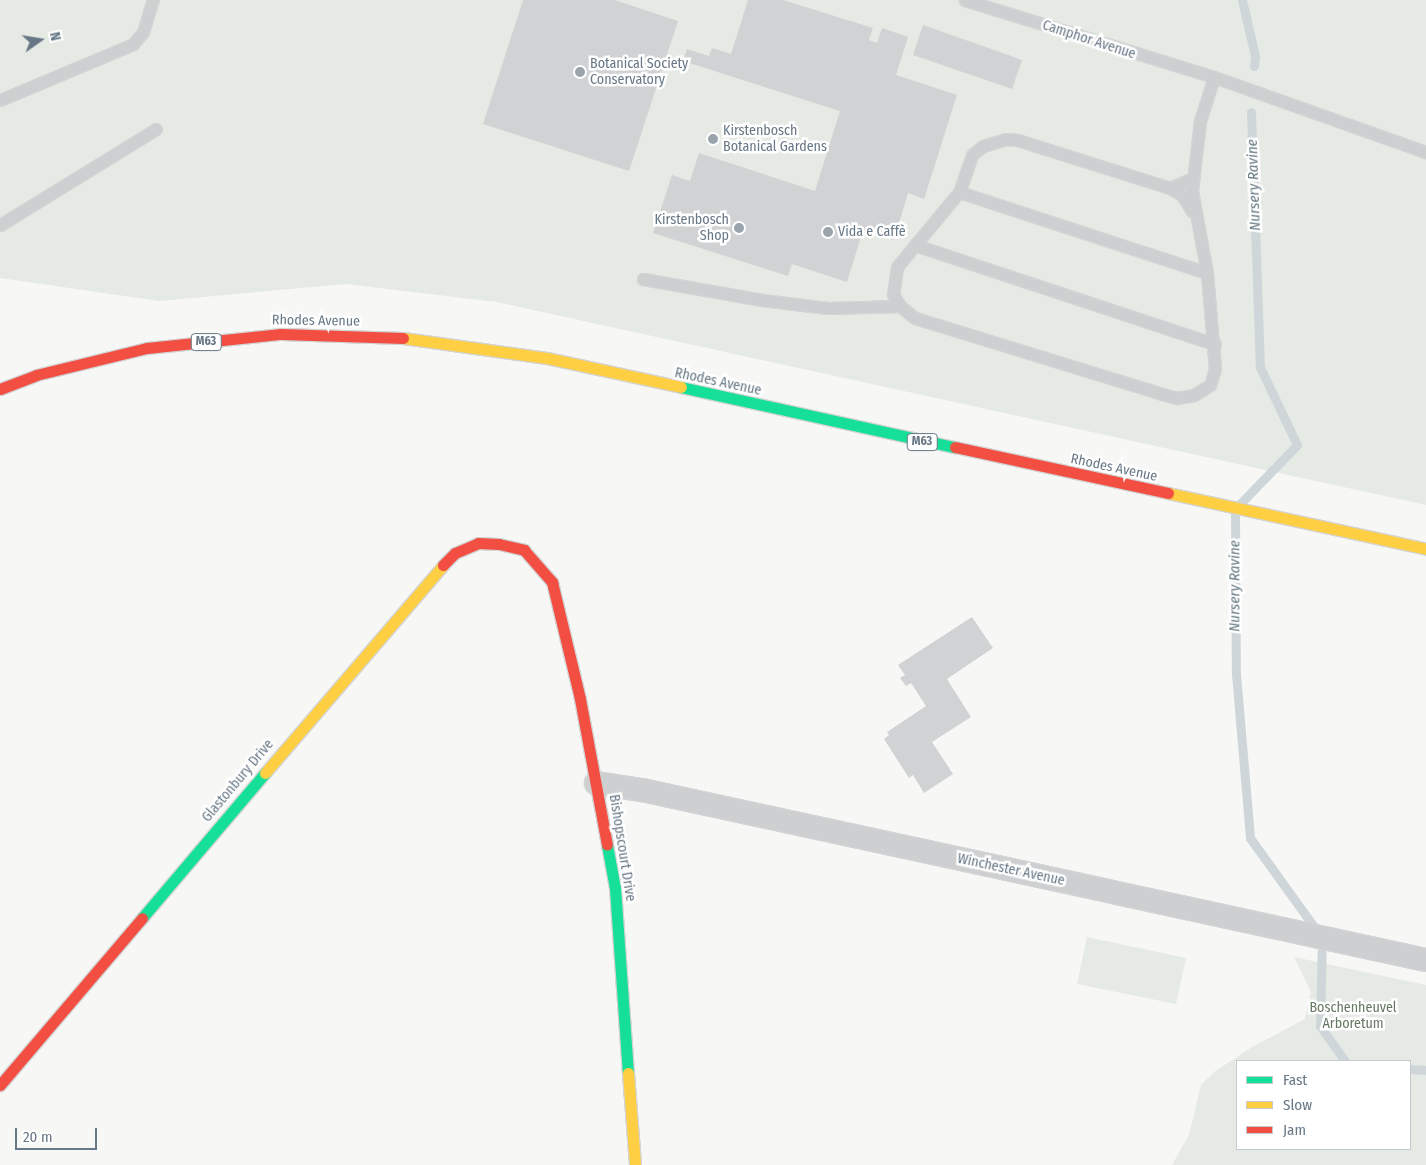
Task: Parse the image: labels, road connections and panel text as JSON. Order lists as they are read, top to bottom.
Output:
{
  "streets": {
    "main road": [
      "Rhodes Avenue",
      "M63",
      "Glastonbury Drive",
      "Bishopscourt Drive"
    ],
    "street": ["Winchester Avenue"],
    "lane": ["Camphor Avenue"]
  },
  "crossings": [
    ["Glastonbury Drive", "Bishopscourt Drive"],
    ["Bishopscourt Drive", "Winchester Avenue"]
  ],
  "water": ["Nursery Ravine"],
  "parks": ["Boschenheuvel Arboretum"],
  "places": [
    "Botanical Society Conservatory",
    "Kirstenbosch Botanical Gardens",
    "Kirstenbosch Shop",
    "Vida e Caffè"
  ],
  "legend": ["Fast", "Slow", "Jam"],
  "scale_bar": "20 m",
  "north": "right"
}
